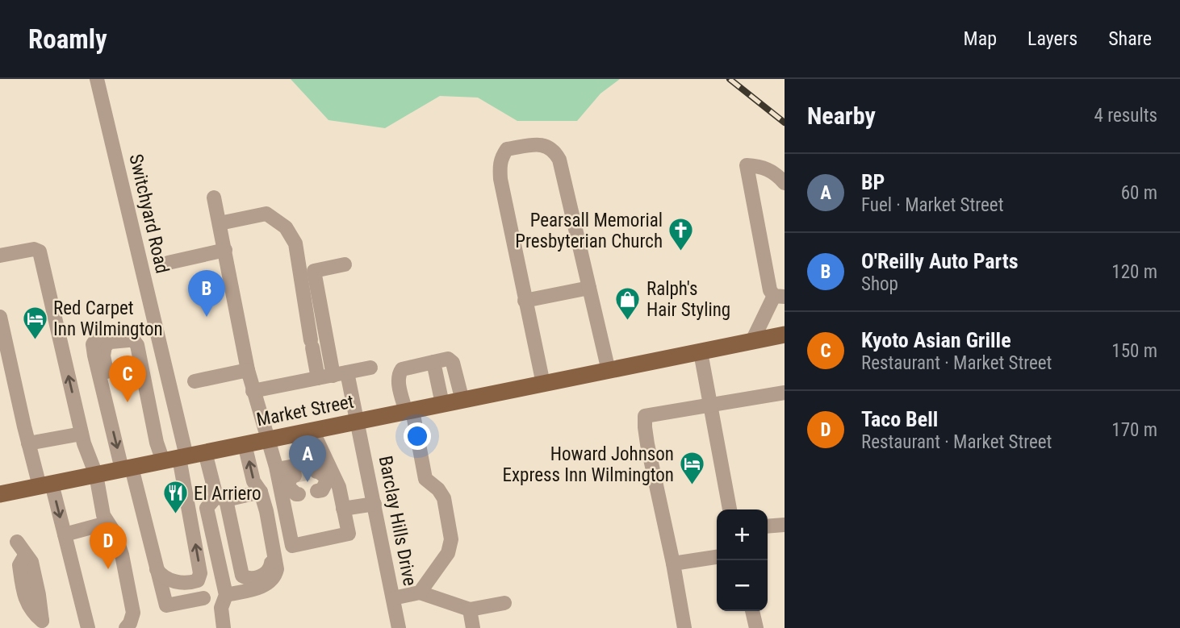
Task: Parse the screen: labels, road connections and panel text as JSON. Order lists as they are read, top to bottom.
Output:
{
  "streets": {
    "main road": ["Market Street"],
    "street": ["Switchyard Road", "Barclay Hills Drive"]
  },
  "crossings": [
    ["Switchyard Road", "Market Street"],
    ["Market Street", "Barclay Hills Drive"]
  ],
  "places": {
    "church": ["Pearsall Memorial Presbyterian Church"],
    "shop": ["Ralph's Hair Styling"],
    "hotel": ["Red Carpet Inn Wilmington", "Howard Johnson Express Inn Wilmington"],
    "restaurant": ["El Arriero"]
  },
  "page": {
    "header": "Roamly",
    "nav": ["Map", "Layers", "Share"],
    "heading": ["Nearby", "4 results"],
    "list": [
      {
        "mark": "A",
        "name": "BP",
        "note": "Fuel · Market Street",
        "value": "60 m"
      },
      {
        "mark": "B",
        "name": "O'Reilly Auto Parts",
        "note": "Shop",
        "value": "120 m"
      },
      {
        "mark": "C",
        "name": "Kyoto Asian Grille",
        "note": "Restaurant · Market Street",
        "value": "150 m"
      },
      {
        "mark": "D",
        "name": "Taco Bell",
        "note": "Restaurant · Market Street",
        "value": "170 m"
      }
    ],
    "pins": [
      "B",
      "C",
      "A",
      "D"
    ],
    "map_buttons": ["+", "−"]
  }
}
